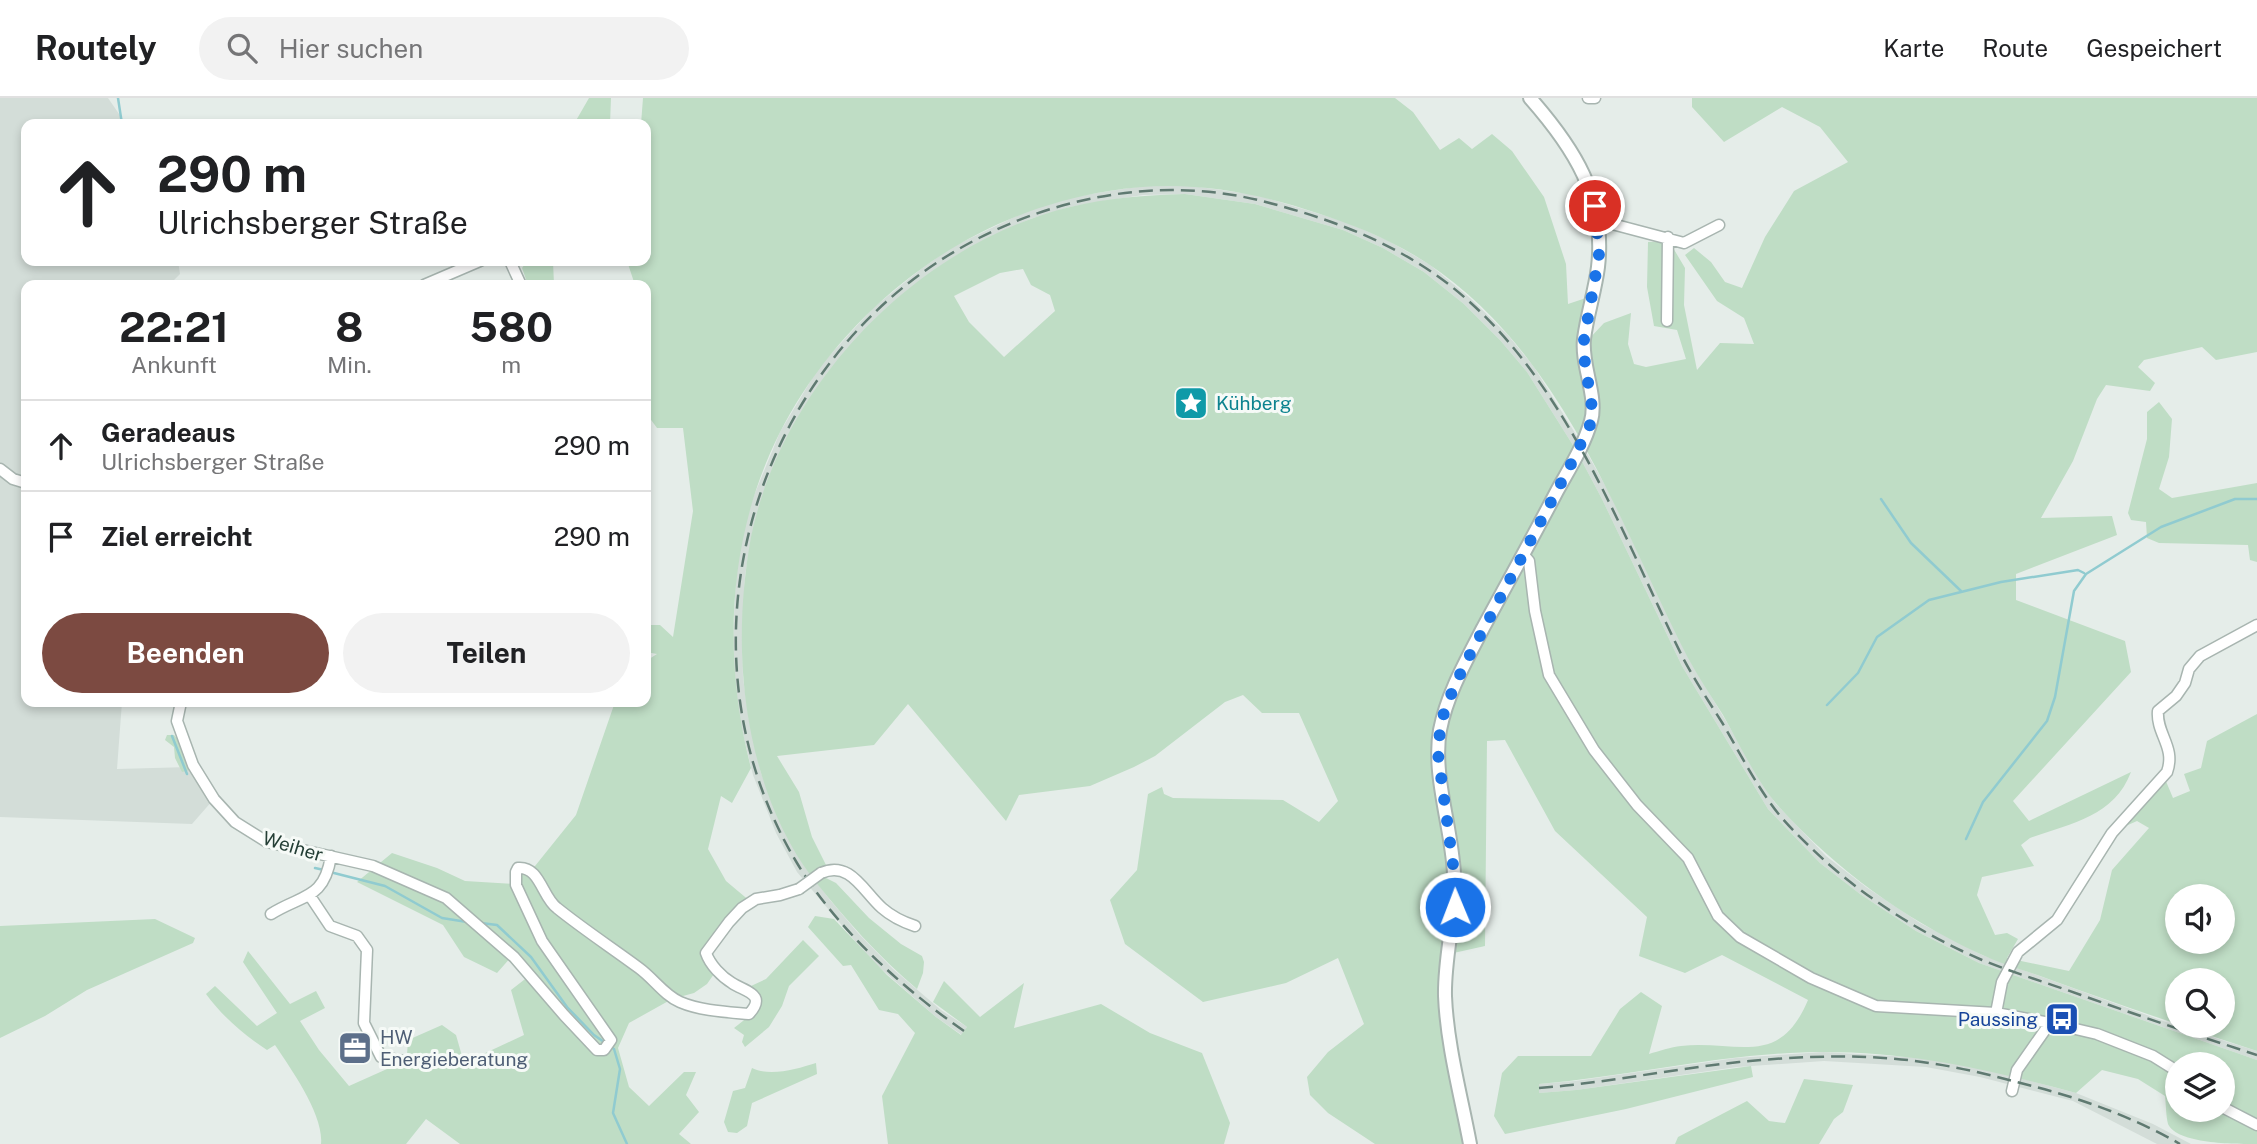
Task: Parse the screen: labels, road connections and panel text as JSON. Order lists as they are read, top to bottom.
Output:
{
  "streets": {
    "street": ["Weiher"]
  },
  "places": {
    "place": ["Kühberg"],
    "bus stop": ["Paussing"],
    "office": ["HW Energieberatung"]
  },
  "page": {
    "header": "Routely",
    "search": "Hier suchen",
    "nav": ["Karte", "Route", "Gespeichert"],
    "turn": ["290 m", "Ulrichsberger Straße"],
    "eta": [
      "22:21",
      "Ankunft",
      "8",
      "Min.",
      "580",
      "m"
    ],
    "list": [
      {
        "name": "Geradeaus",
        "note": "Ulrichsberger Straße",
        "value": "290 m"
      },
      {
        "name": "Ziel erreicht",
        "value": "290 m"
      }
    ],
    "buttons": ["Beenden", "Teilen"]
  }
}
